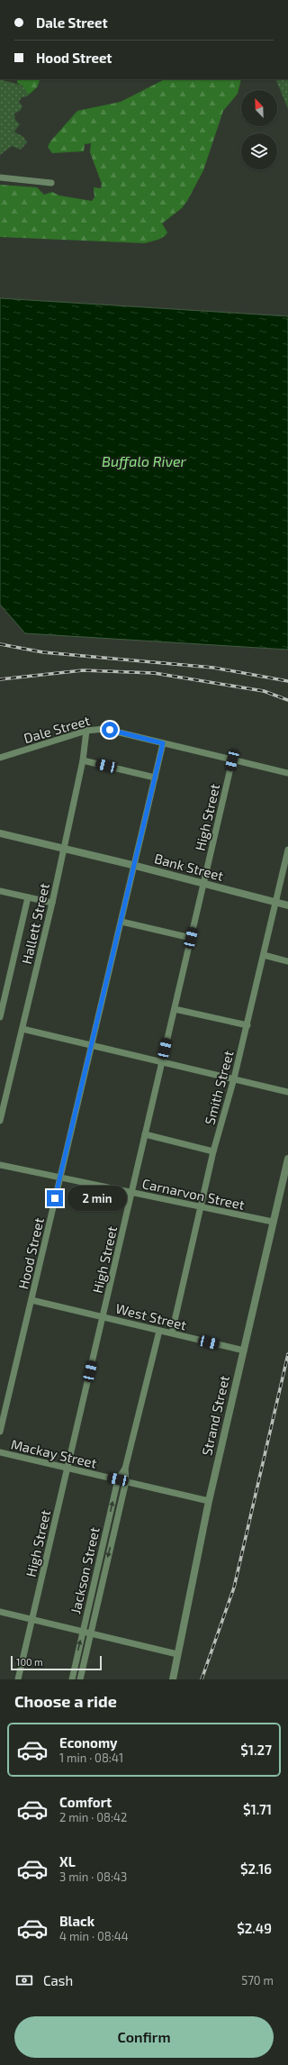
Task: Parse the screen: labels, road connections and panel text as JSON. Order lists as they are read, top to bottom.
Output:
{
  "streets": {
    "street": [
      "Dale Street",
      "High Street",
      "Bank Street",
      "Hallett Street",
      "Smith Street",
      "Carnarvon Street",
      "Hood Street",
      "West Street",
      "Strand Street",
      "Mackay Street",
      "Jackson Street"
    ]
  },
  "crossings": [
    ["Dale Street", "High Street"],
    ["Dale Street", "Hallett Street"],
    ["Dale Street", "Hood Street"],
    ["High Street", "Bank Street"],
    ["High Street", "Carnarvon Street"],
    ["High Street", "West Street"],
    ["High Street", "Mackay Street"],
    ["Bank Street", "Hallett Street"],
    ["Bank Street", "Smith Street"],
    ["Bank Street", "Hood Street"],
    ["Smith Street", "Carnarvon Street"],
    ["Smith Street", "West Street"],
    ["Carnarvon Street", "Hood Street"],
    ["Carnarvon Street", "Strand Street"],
    ["Hood Street", "West Street"],
    ["West Street", "Strand Street"],
    ["West Street", "Jackson Street"],
    ["Strand Street", "Mackay Street"],
    ["Mackay Street", "Jackson Street"]
  ],
  "water": ["Buffalo River"],
  "scale_bar": "100 m",
  "north": "top left",
  "page": {
    "banner": ["Dale Street", "Hood Street"],
    "bubble": "2 min",
    "scale": "100 m",
    "heading": "Choose a ride",
    "list": [
      {
        "name": "Economy",
        "note": "1 min · 08:41",
        "value": "$1.27"
      },
      {
        "name": "Comfort",
        "note": "2 min · 08:42",
        "value": "$1.71"
      },
      {
        "name": "XL",
        "note": "3 min · 08:43",
        "value": "$2.16"
      },
      {
        "name": "Black",
        "note": "4 min · 08:44",
        "value": "$2.49"
      }
    ],
    "pay": ["Cash", "570 m"],
    "buttons": "Confirm"
  }
}
